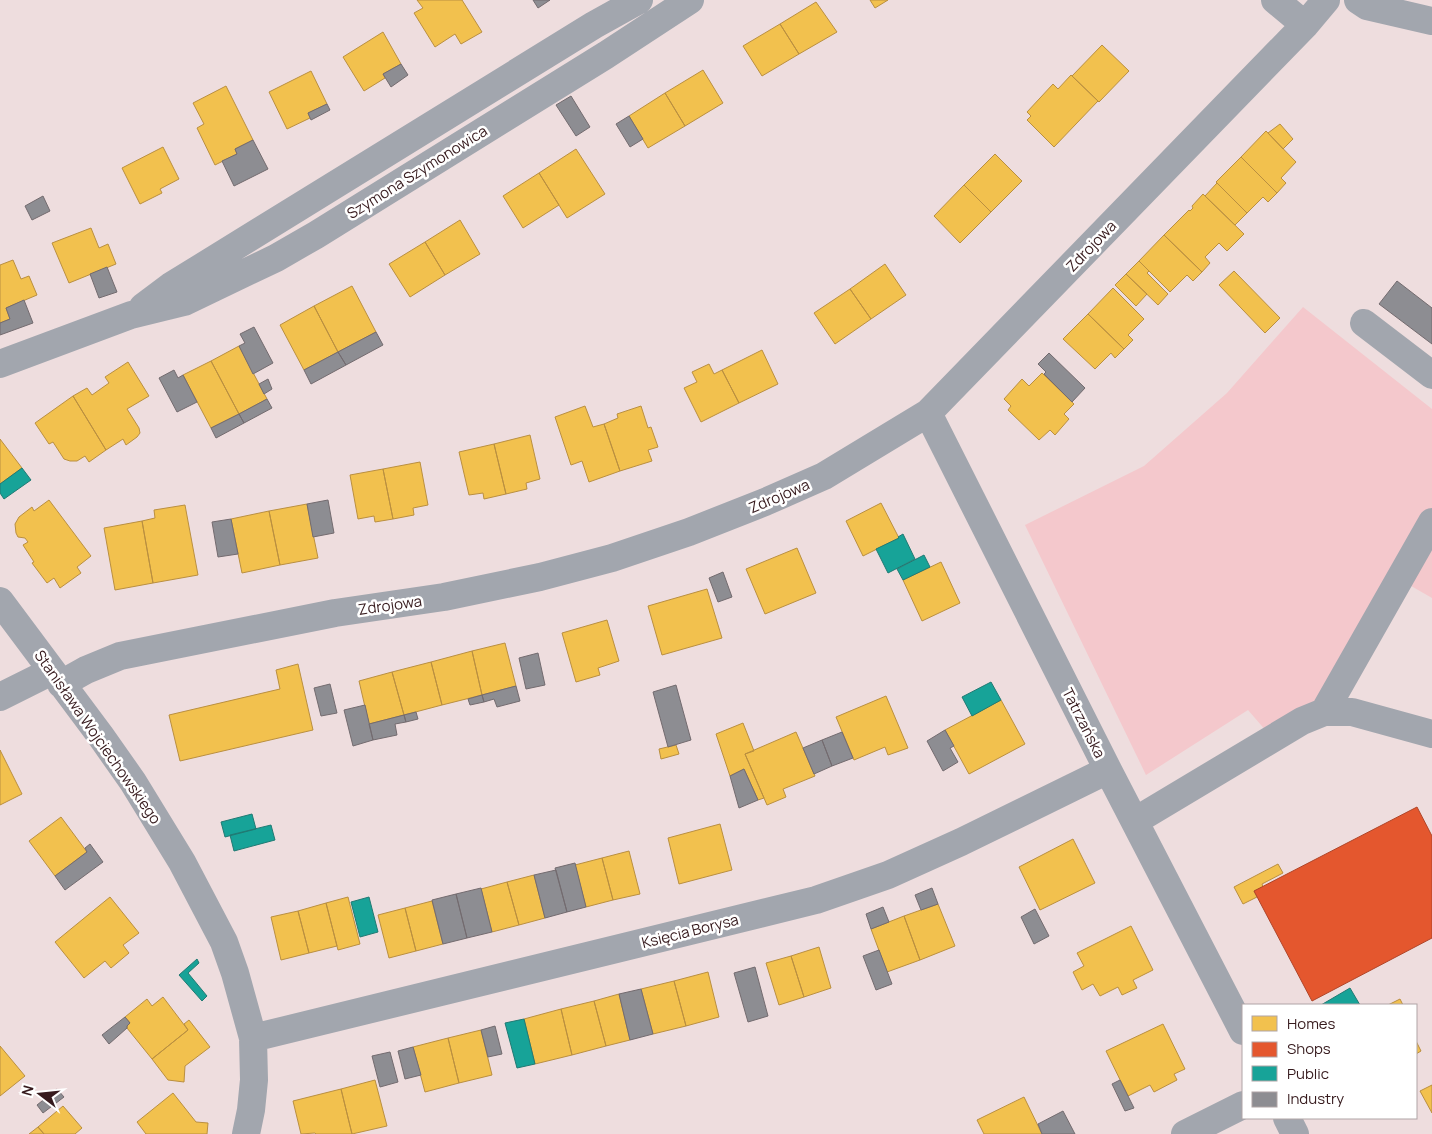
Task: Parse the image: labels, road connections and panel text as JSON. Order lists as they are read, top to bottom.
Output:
{
  "streets": {
    "street": [
      "Szymona Szymonowica",
      "Zdrojowa",
      "Tatrzańska",
      "Stanisława Wojciechowskiego",
      "Księcia Borysa"
    ]
  },
  "crossings": [
    ["Zdrojowa", "Tatrzańska"],
    ["Zdrojowa", "Stanisława Wojciechowskiego"],
    ["Tatrzańska", "Księcia Borysa"],
    ["Stanisława Wojciechowskiego", "Księcia Borysa"]
  ],
  "legend": [
    "Homes",
    "Shops",
    "Public",
    "Industry"
  ],
  "north": "left"
}
